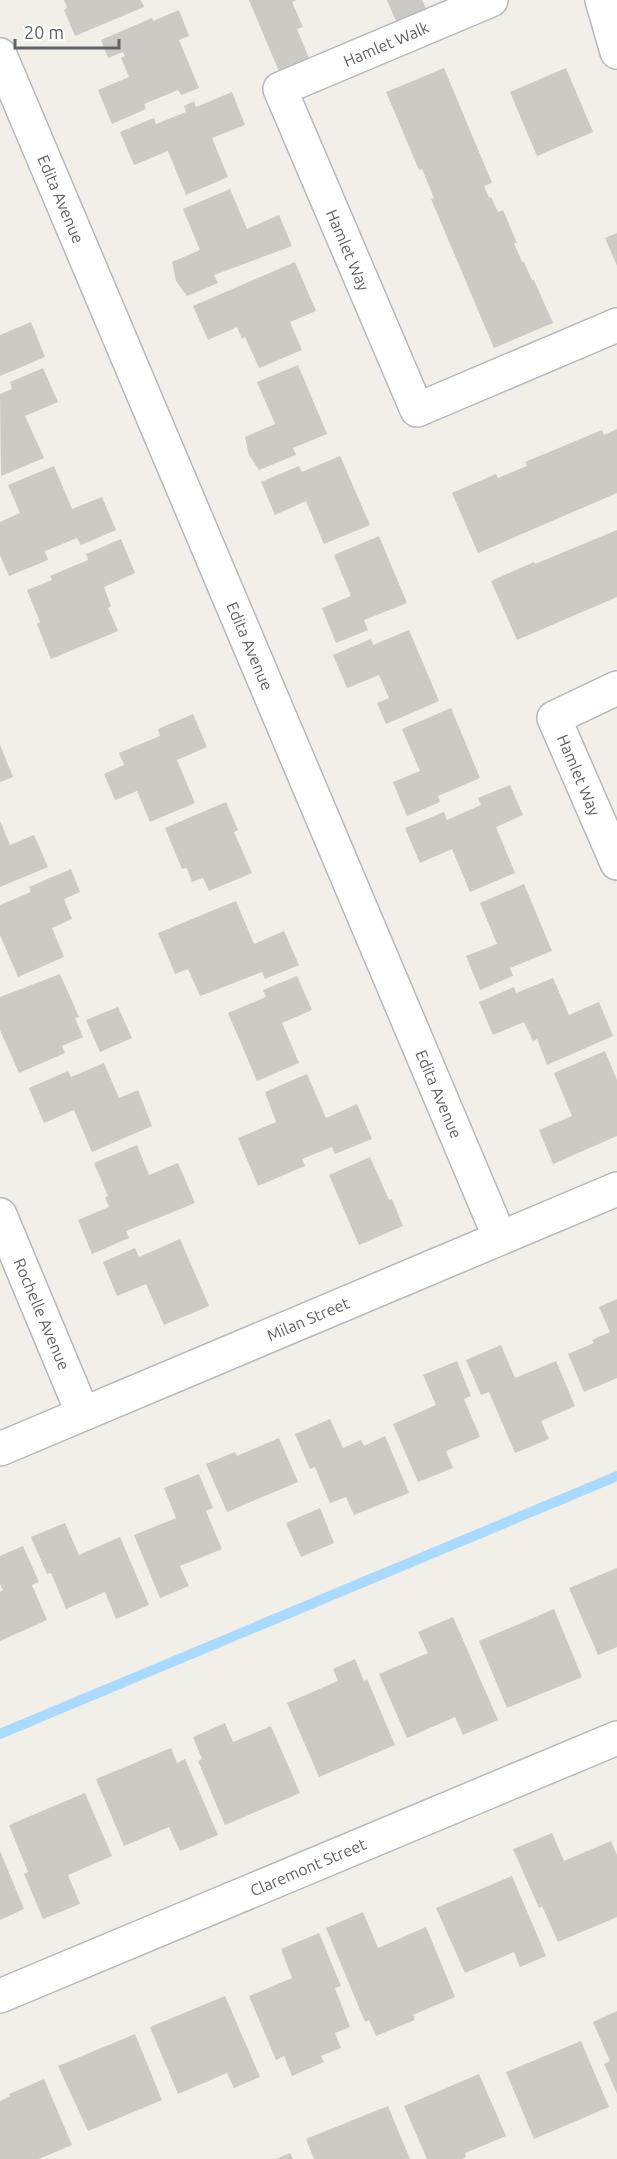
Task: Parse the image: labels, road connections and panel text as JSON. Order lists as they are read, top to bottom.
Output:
{
  "streets": {
    "street": [
      "Hamlet Walk",
      "Edita Avenue",
      "Hamlet Way",
      "Rochelle Avenue",
      "Milan Street",
      "Claremont Street"
    ]
  },
  "crossings": [
    ["Hamlet Walk", "Hamlet Way"],
    ["Edita Avenue", "Milan Street"],
    ["Rochelle Avenue", "Milan Street"]
  ],
  "scale_bar": "20 m"
}
